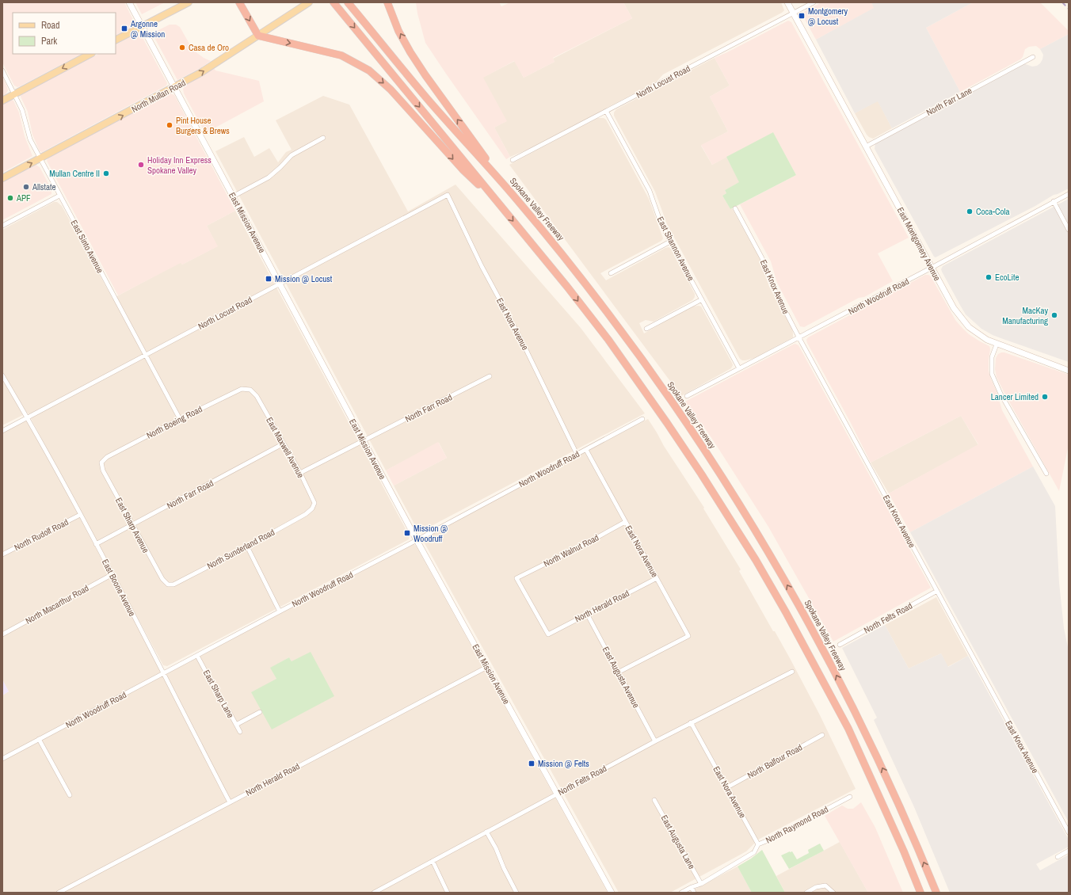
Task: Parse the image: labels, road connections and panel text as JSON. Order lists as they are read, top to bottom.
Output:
{
  "streets": {
    "highway": ["Spokane Valley Freeway"],
    "main road": ["North Mullan Road"],
    "street": [
      "North Locust Road",
      "North Farr Lane",
      "East Mission Avenue",
      "East Montgomery Avenue",
      "East Sinto Avenue",
      "East Shannon Avenue",
      "East Knox Avenue",
      "North Woodruff Road",
      "East Nora Avenue",
      "North Farr Road",
      "North Boeing Road",
      "East Maxwell Avenue",
      "East Sharp Avenue",
      "North Rudolf Road",
      "North Sunderland Road",
      "North Walnut Road",
      "East Boone Avenue",
      "North Macarthur Road",
      "North Herald Road",
      "North Felts Road",
      "East Augusta Avenue",
      "East Sharp Lane",
      "North Balfour Road",
      "North Raymond Road",
      "East Augusta Lane"
    ]
  },
  "crossings": [
    ["North Locust Road", "East Mission Avenue"],
    ["North Locust Road", "East Montgomery Avenue"],
    ["North Locust Road", "East Sinto Avenue"],
    ["North Locust Road", "East Shannon Avenue"],
    ["North Locust Road", "East Nora Avenue"],
    ["North Locust Road", "East Boone Avenue"],
    ["North Mullan Road", "East Mission Avenue"],
    ["North Mullan Road", "East Sinto Avenue"],
    ["North Farr Lane", "East Montgomery Avenue"],
    ["East Mission Avenue", "North Woodruff Road"],
    ["East Mission Avenue", "North Farr Road"],
    ["East Mission Avenue", "North Herald Road"],
    ["East Mission Avenue", "North Felts Road"],
    ["East Montgomery Avenue", "North Woodruff Road"],
    ["East Sinto Avenue", "North Boeing Road"],
    ["East Shannon Avenue", "North Woodruff Road"],
    ["East Knox Avenue", "North Woodruff Road"],
    ["East Knox Avenue", "North Felts Road"],
    ["North Woodruff Road", "East Nora Avenue"],
    ["North Woodruff Road", "East Boone Avenue"],
    ["North Woodruff Road", "East Sharp Lane"],
    ["East Nora Avenue", "North Walnut Road"],
    ["East Nora Avenue", "North Herald Road"],
    ["East Nora Avenue", "North Felts Road"],
    ["East Nora Avenue", "East Augusta Avenue"],
    ["East Nora Avenue", "North Balfour Road"],
    ["East Nora Avenue", "North Raymond Road"],
    ["North Farr Road", "East Maxwell Avenue"],
    ["North Farr Road", "East Sharp Avenue"],
    ["North Farr Road", "East Boone Avenue"],
    ["North Boeing Road", "East Maxwell Avenue"],
    ["North Boeing Road", "East Sharp Avenue"],
    ["East Maxwell Avenue", "North Sunderland Road"],
    ["East Sharp Avenue", "North Sunderland Road"],
    ["North Rudolf Road", "East Boone Avenue"],
    ["North Walnut Road", "North Herald Road"],
    ["East Boone Avenue", "North Macarthur Road"],
    ["East Boone Avenue", "North Herald Road"],
    ["North Herald Road", "East Augusta Avenue"],
    ["North Felts Road", "East Augusta Avenue"],
    ["North Raymond Road", "East Augusta Lane"]
  ],
  "one_way": ["North Mullan Road"],
  "places": {
    "transit": [
      "Montgomery @ Locust",
      "Argonne @ Mission",
      "Mission @ Locust",
      "Mission @ Woodruff",
      "Mission @ Felts"
    ],
    "other": [
      "Casa de Oro",
      "Pint House Burgers & Brews",
      "Holiday Inn Express Spokane Valley",
      "Mullan Centre II",
      "Allstate",
      "APF",
      "Coca-Cola",
      "EcoLite",
      "MacKay Manufacturing",
      "Lancer Limited"
    ]
  },
  "legend": ["Road", "Park"]
}
